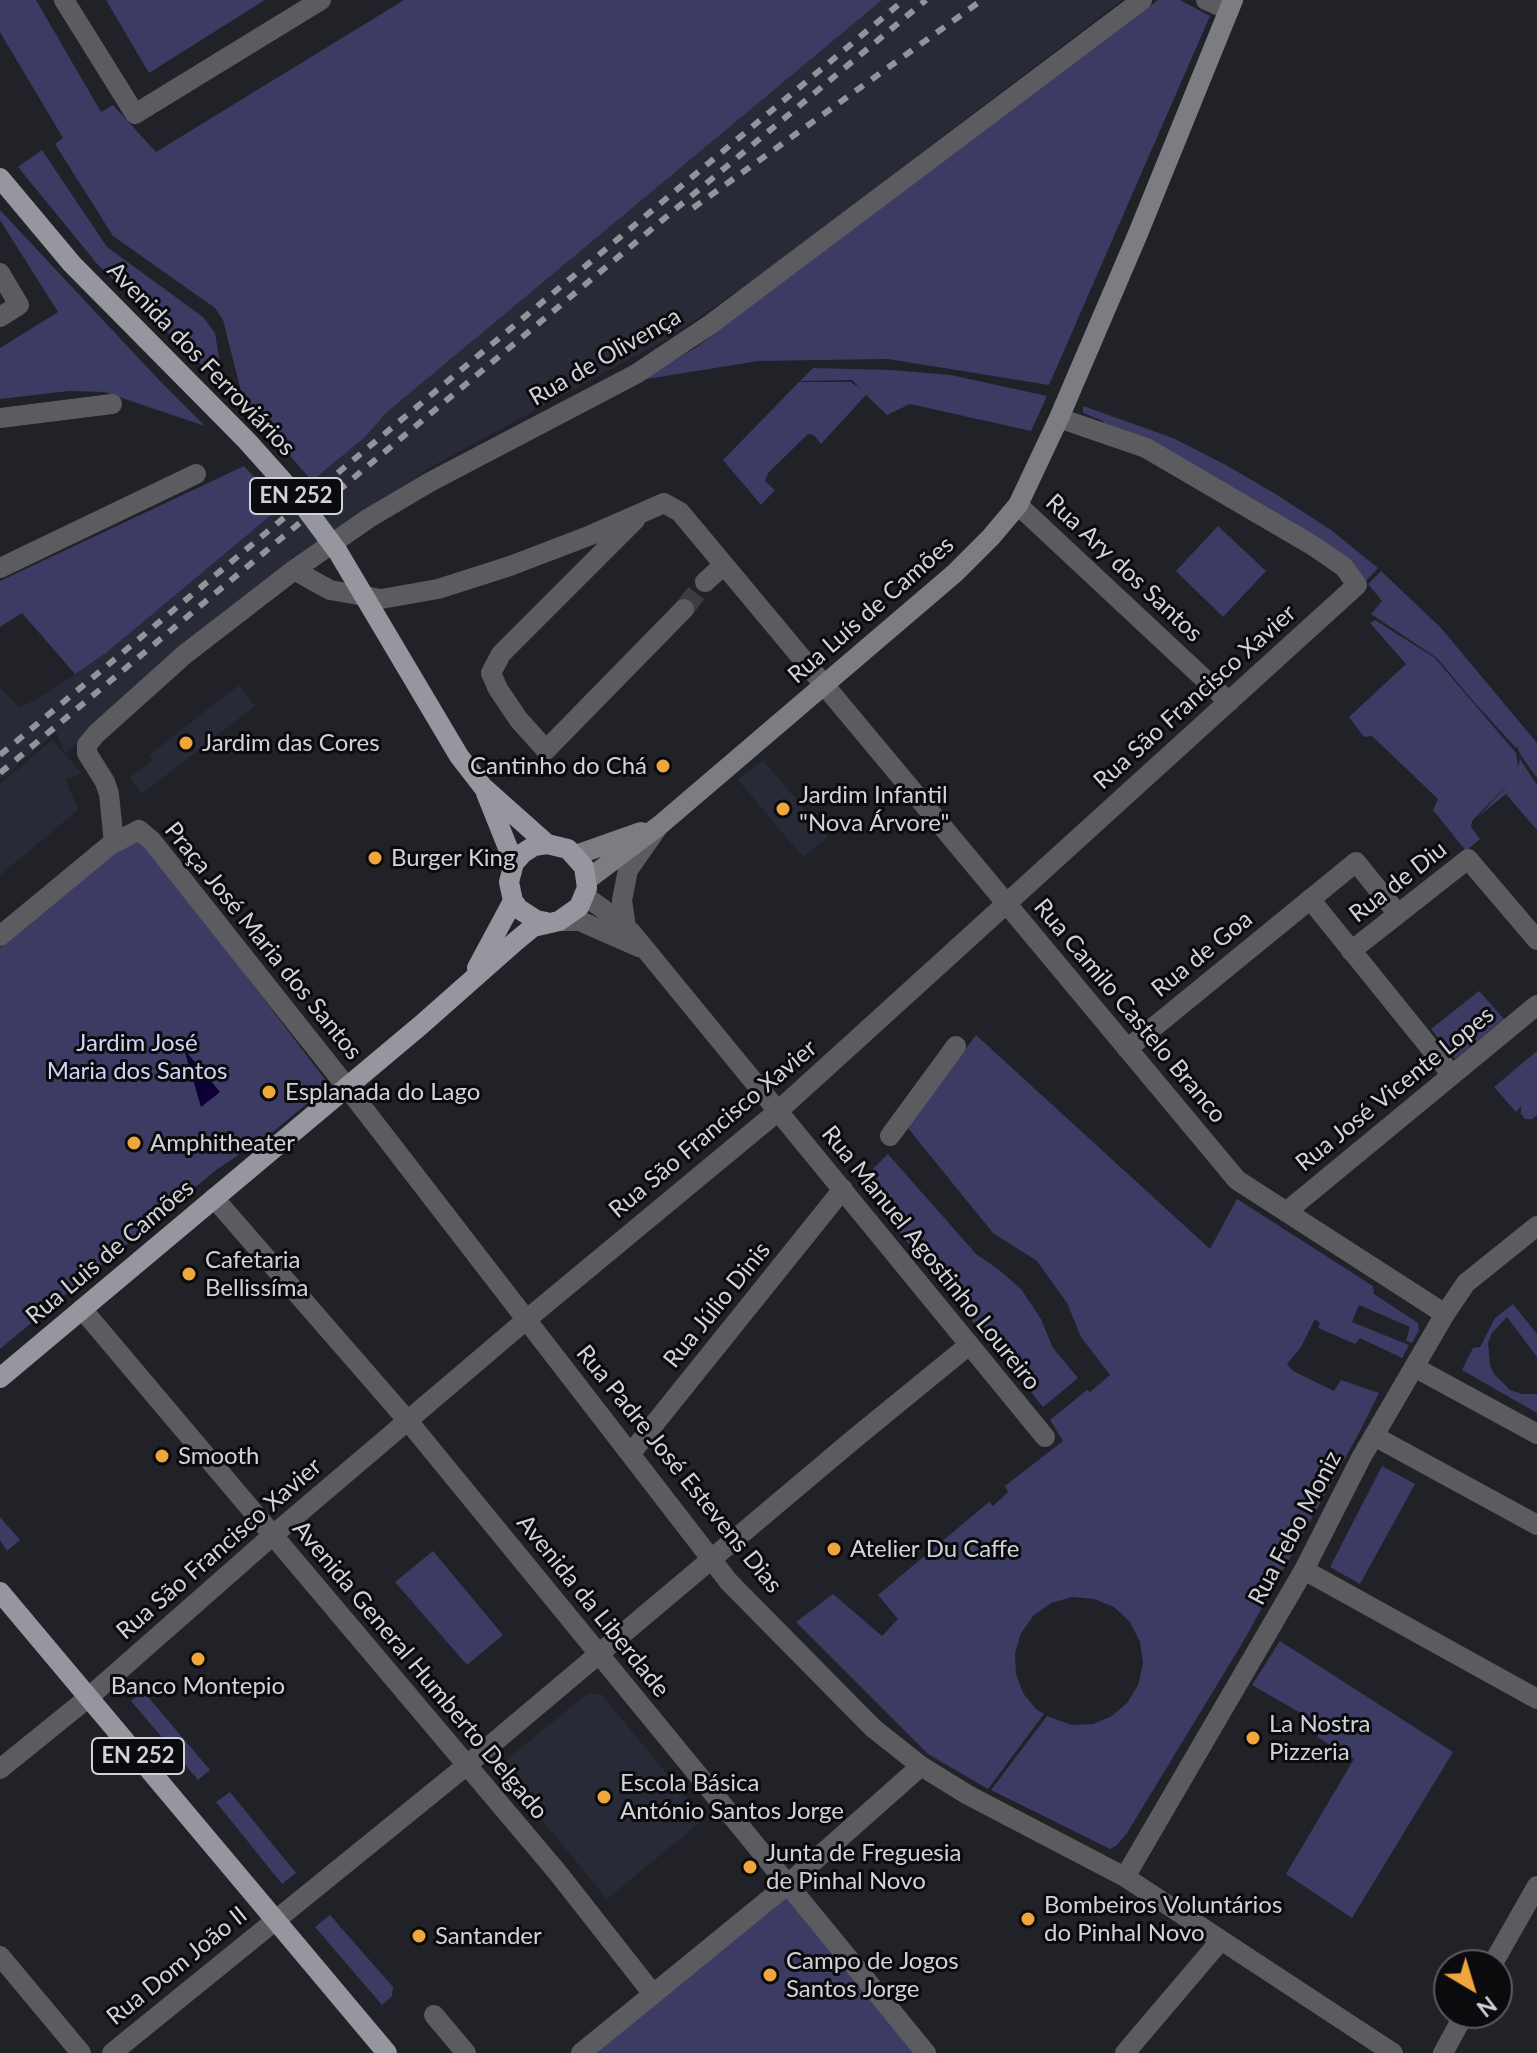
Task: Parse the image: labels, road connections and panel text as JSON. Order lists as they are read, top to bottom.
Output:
{
  "streets": {
    "main road": [
      "Avenida dos Ferroviários",
      "EN 252",
      "Rua Luís de Camões",
      "Rua Luis de Camões"
    ],
    "street": [
      "Rua de Olivença",
      "Rua Ary dos Santos",
      "Rua São Francisco Xavier",
      "Rua de Diu",
      "Praça José Maria dos Santos",
      "Rua de Goa",
      "Rua Camilo Castelo Branco",
      "Rua José Vicente Lopes",
      "Rua Manuel Agostinho Loureiro",
      "Rua Júlio Dinis",
      "Rua Padre José Estevens Dias",
      "Rua Febo Moniz",
      "Avenida da Liberdade",
      "Avenida General Humberto Delgado",
      "Rua Dom João II"
    ]
  },
  "crossings": [
    ["Rua de Olivença", "Praça José Maria dos Santos"],
    ["Avenida dos Ferroviários", "EN 252"],
    ["Avenida dos Ferroviários", "Rua Luís de Camões"],
    ["Avenida dos Ferroviários", "Rua Manuel Agostinho Loureiro"],
    ["EN 252", "Rua Luís de Camões"],
    ["EN 252", "Rua São Francisco Xavier"],
    ["EN 252", "Rua Luis de Camões"],
    ["EN 252", "Rua Manuel Agostinho Loureiro"],
    ["EN 252", "Rua Dom João II"],
    ["Rua Ary dos Santos", "Rua Luís de Camões"],
    ["Rua Ary dos Santos", "Rua São Francisco Xavier"],
    ["Rua Luís de Camões", "Rua São Francisco Xavier"],
    ["Rua Luís de Camões", "Rua Camilo Castelo Branco"],
    ["Rua Luís de Camões", "Rua Manuel Agostinho Loureiro"],
    ["Rua São Francisco Xavier", "Rua Camilo Castelo Branco"],
    ["Rua São Francisco Xavier", "Rua Manuel Agostinho Loureiro"],
    ["Rua São Francisco Xavier", "Rua Padre José Estevens Dias"],
    ["Rua São Francisco Xavier", "Avenida da Liberdade"],
    ["Rua São Francisco Xavier", "Avenida General Humberto Delgado"],
    ["Rua de Diu", "Rua de Goa"],
    ["Praça José Maria dos Santos", "Rua Luis de Camões"],
    ["Praça José Maria dos Santos", "Rua Padre José Estevens Dias"],
    ["Rua de Goa", "Rua Camilo Castelo Branco"],
    ["Rua Camilo Castelo Branco", "Rua José Vicente Lopes"],
    ["Rua Camilo Castelo Branco", "Rua Febo Moniz"],
    ["Rua Luis de Camões", "Rua Padre José Estevens Dias"],
    ["Rua Luis de Camões", "Avenida da Liberdade"],
    ["Rua Luis de Camões", "Avenida General Humberto Delgado"],
    ["Rua Manuel Agostinho Loureiro", "Rua Júlio Dinis"],
    ["Rua Manuel Agostinho Loureiro", "Rua Dom João II"],
    ["Rua Júlio Dinis", "Rua Padre José Estevens Dias"],
    ["Rua Padre José Estevens Dias", "Rua Febo Moniz"],
    ["Rua Padre José Estevens Dias", "Rua Dom João II"],
    ["Avenida da Liberdade", "Rua Dom João II"],
    ["Avenida General Humberto Delgado", "Rua Dom João II"]
  ],
  "parks": ["Jardim José Maria dos Santos"],
  "places": [
    "Jardim das Cores",
    "Cantinho do Chá",
    "Jardim Infantil \"Nova Árvore\"",
    "Burger King",
    "Esplanada do Lago",
    "Amphitheater",
    "Cafetaria Bellissíma",
    "Smooth",
    "Atelier Du Caffe",
    "Banco Montepio",
    "La Nostra Pizzeria",
    "Escola Básica António Santos Jorge",
    "Junta de Freguesia de Pinhal Novo",
    "Bombeiros Voluntários do Pinhal Novo",
    "Santander",
    "Campo de Jogos Santos Jorge"
  ],
  "north": "bottom right"
}
